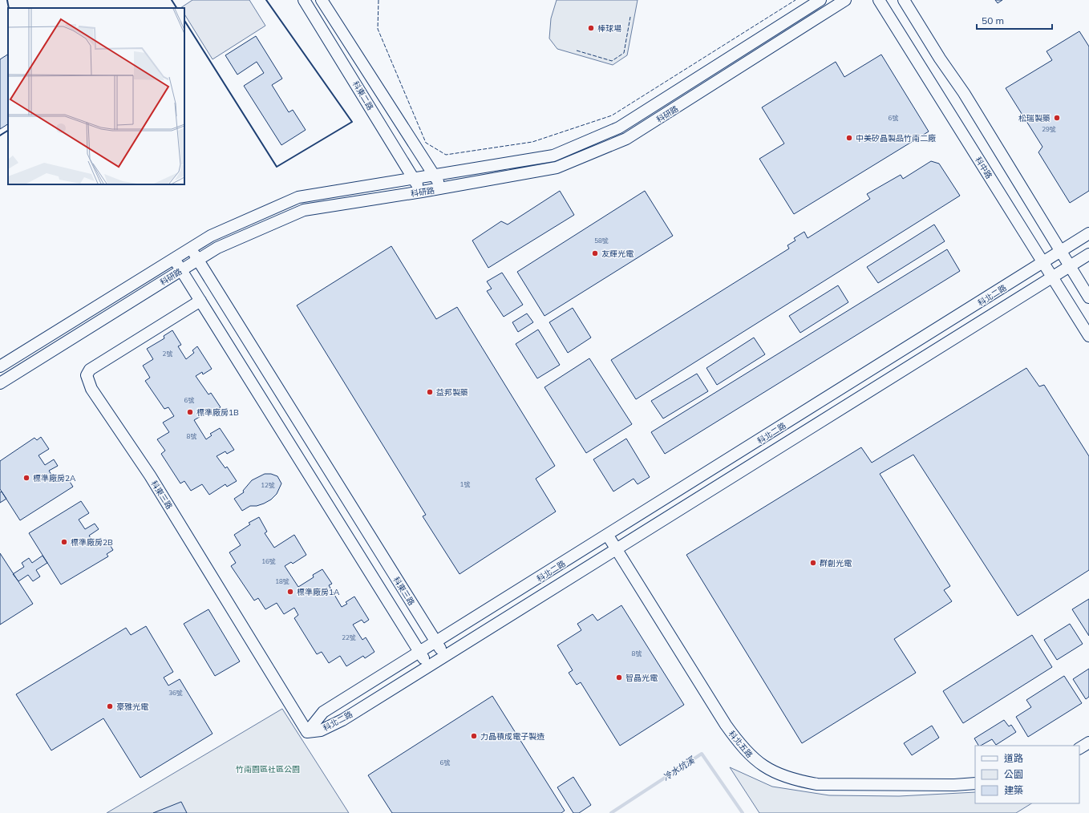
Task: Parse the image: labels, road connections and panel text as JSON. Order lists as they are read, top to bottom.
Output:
{
  "streets": {
    "street": [
      "科東二路",
      "科研路",
      "科中路",
      "科北二路",
      "科東三路",
      "科北五路"
    ]
  },
  "crossings": [
    ["科東二路", "科研路"],
    ["科研路", "科東三路"],
    ["科中路", "科北二路"],
    ["科北二路", "科東三路"],
    ["科北二路", "科北五路"]
  ],
  "water": ["冷水坑溪"],
  "parks": ["竹南園區社區公園"],
  "places": [
    "棒球場",
    "松瑞製藥",
    "中美矽晶製品竹南二廠",
    "友輝光電",
    "益邦製藥",
    "標準廠房1B",
    "標準廠房2A",
    "標準廠房2B",
    "群創光電",
    "標準廠房1A",
    "智晶光電",
    "豪雅光電",
    "力晶積成電子製造"
  ],
  "house_numbers": [
    "6號",
    "29號",
    "58號",
    "2號",
    "6號",
    "8號",
    "1號",
    "12號",
    "16號",
    "18號",
    "22號",
    "8號",
    "36號",
    "6號"
  ],
  "legend": ["道路", "公園", "建築"],
  "scale_bar": "50 m"
}
